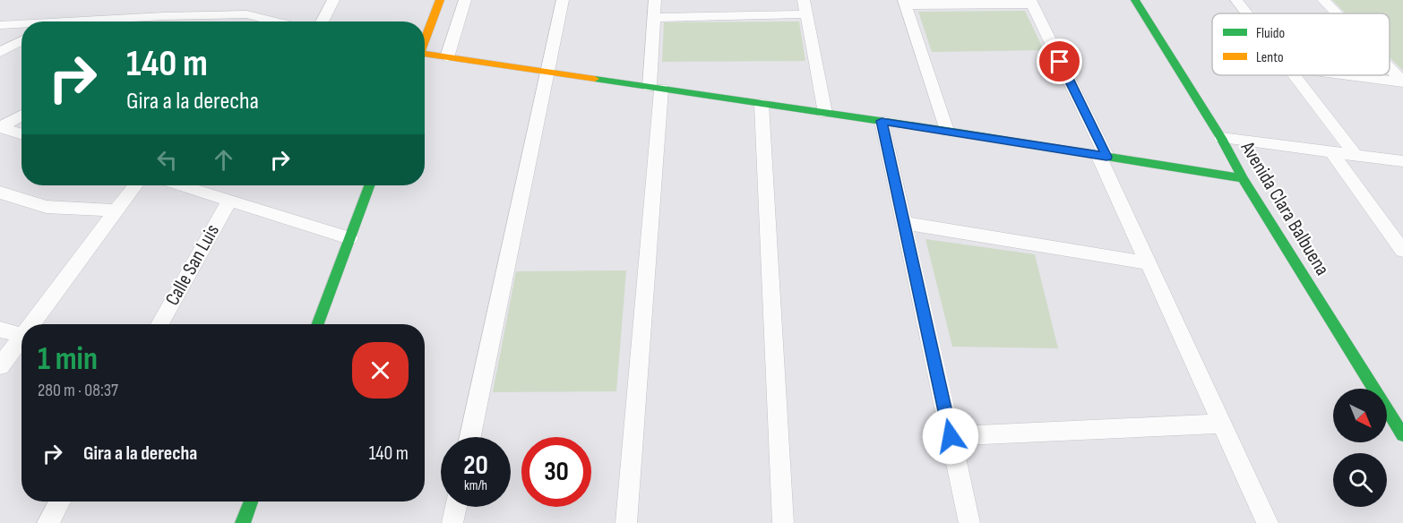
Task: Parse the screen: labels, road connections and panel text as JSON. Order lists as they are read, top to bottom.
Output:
{
  "streets": {
    "street": ["Avenida Clara Balbuena", "Calle San Luis"]
  },
  "legend": ["Fluido", "Lento"],
  "north": "bottom right",
  "page": {
    "turn": ["140 m", "Gira a la derecha"],
    "heading": ["1 min", "280 m · 08:37"],
    "list": [
      {
        "name": "Gira a la derecha",
        "value": "140 m"
      }
    ],
    "speed": "20 km/h",
    "limit": "30"
  }
}
